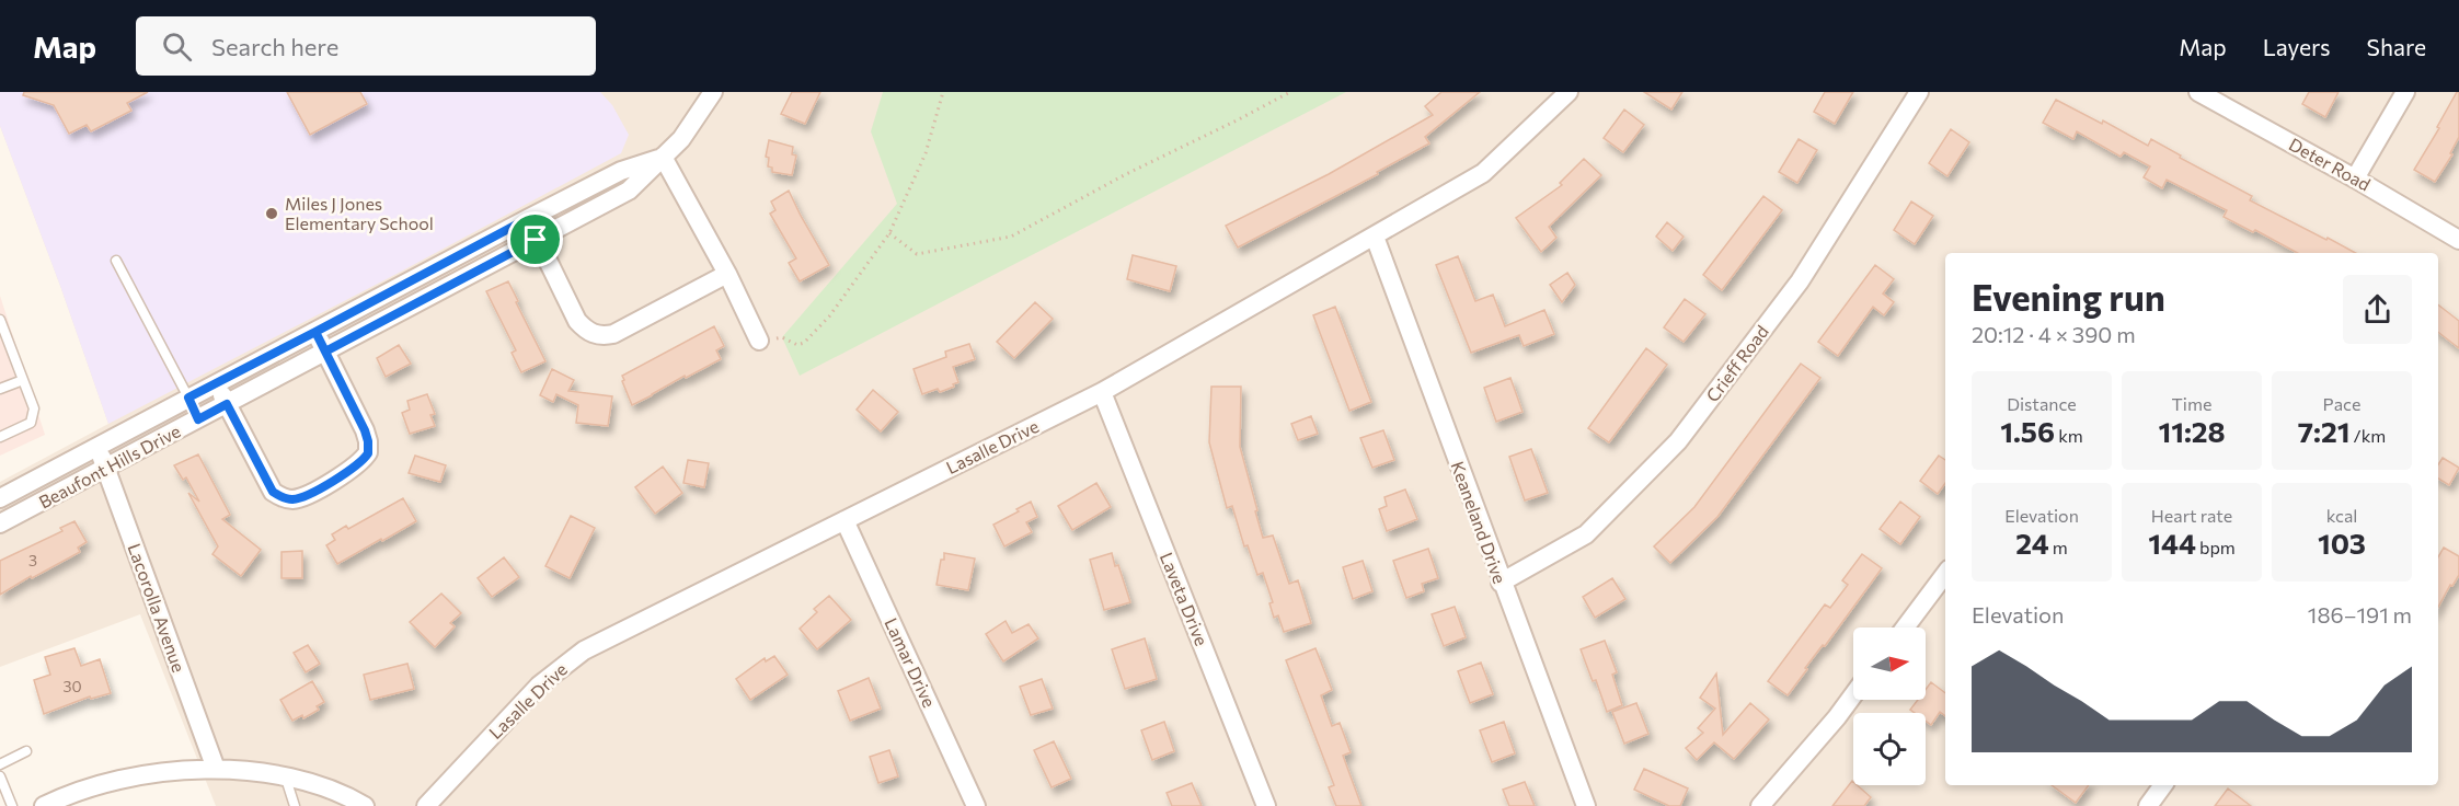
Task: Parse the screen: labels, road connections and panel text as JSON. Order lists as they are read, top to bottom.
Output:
{
  "streets": {
    "street": [
      "Deter Road",
      "Crieff Road",
      "Lasalle Drive",
      "Beaufont Hills Drive",
      "Keaneland Drive",
      "Laveta Drive",
      "Lacorolla Avenue",
      "Lamar Drive"
    ]
  },
  "crossings": [
    ["Crieff Road", "Keaneland Drive"],
    ["Lasalle Drive", "Keaneland Drive"],
    ["Lasalle Drive", "Laveta Drive"],
    ["Lasalle Drive", "Lamar Drive"],
    ["Beaufont Hills Drive", "Lacorolla Avenue"]
  ],
  "places": ["Miles J Jones Elementary School"],
  "house_numbers": ["3", "30"],
  "north": "right",
  "page": {
    "header": "Map",
    "search": "Search here",
    "nav": ["Map", "Layers", "Share"],
    "heading": ["Evening run", "20:12 · 4 × 390 m"],
    "stats": [
      ["Distance", "1.56 km"],
      ["Time", "11:28"],
      ["Pace", "7:21 /km"],
      ["Elevation", "24 m"],
      ["Heart rate", "144 bpm"],
      ["kcal", "103"]
    ],
    "chart": ["Elevation", "186–191 m"]
  }
}
